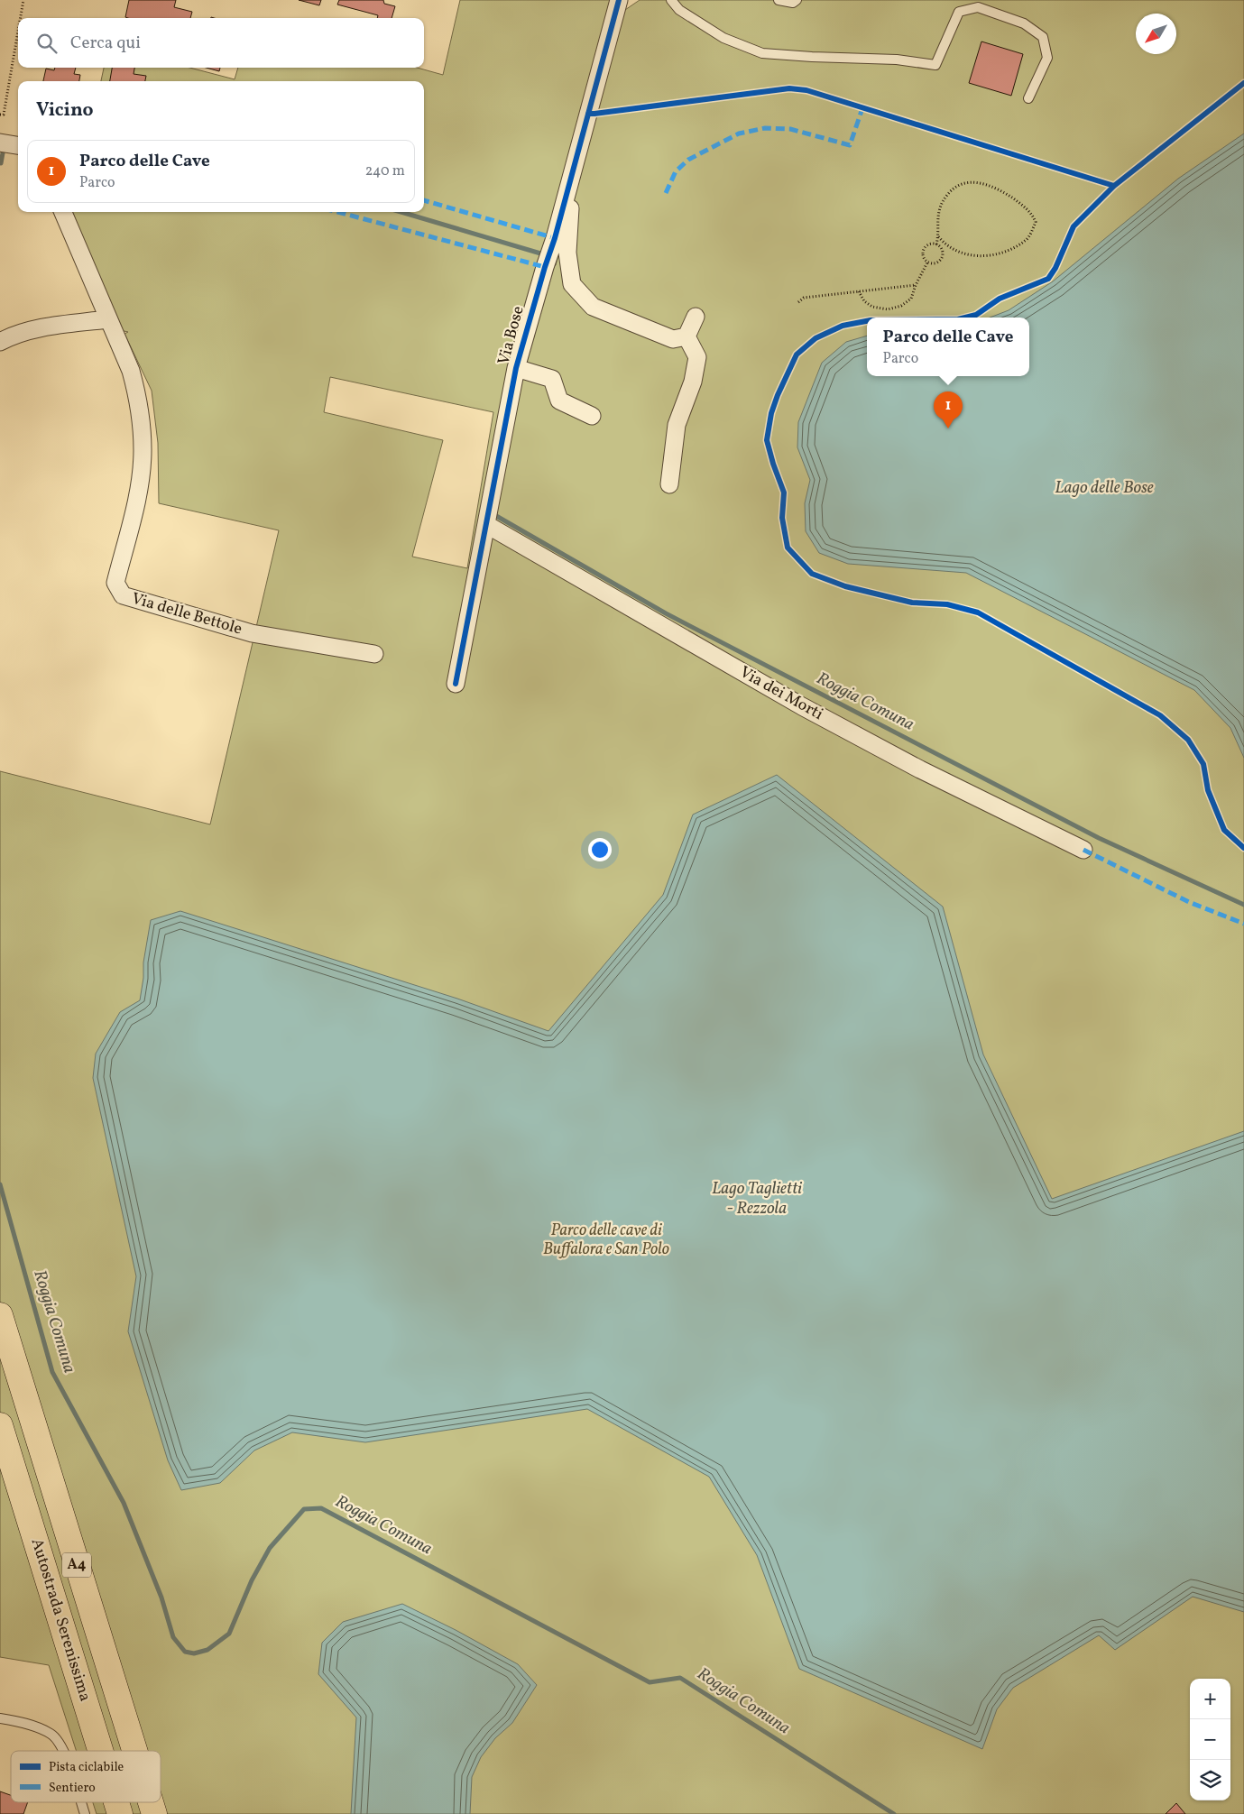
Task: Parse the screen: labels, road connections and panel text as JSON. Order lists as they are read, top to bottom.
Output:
{
  "streets": {
    "highway": ["A4", "Autostrada Serenissima"],
    "street": ["Via Bose", "Via delle Bettole", "Via dei Morti"]
  },
  "crossings": [
    ["Via Bose", "Via dei Morti"]
  ],
  "water": ["Lago delle Bose", "Roggia Comuna", "Lago Taglietti - Rezzola"],
  "parks": ["Parco delle cave di Buffalora e San Polo"],
  "legend": ["Pista ciclabile", "Sentiero"],
  "north": "bottom left",
  "page": {
    "search": "Cerca qui",
    "heading": "Vicino",
    "list": [
      {
        "mark": "1",
        "name": "Parco delle Cave",
        "note": "Parco",
        "value": "240 m"
      }
    ],
    "popup": ["Parco delle Cave", "Parco"],
    "pins": "1",
    "map_buttons": ["+", "−"]
  }
}
